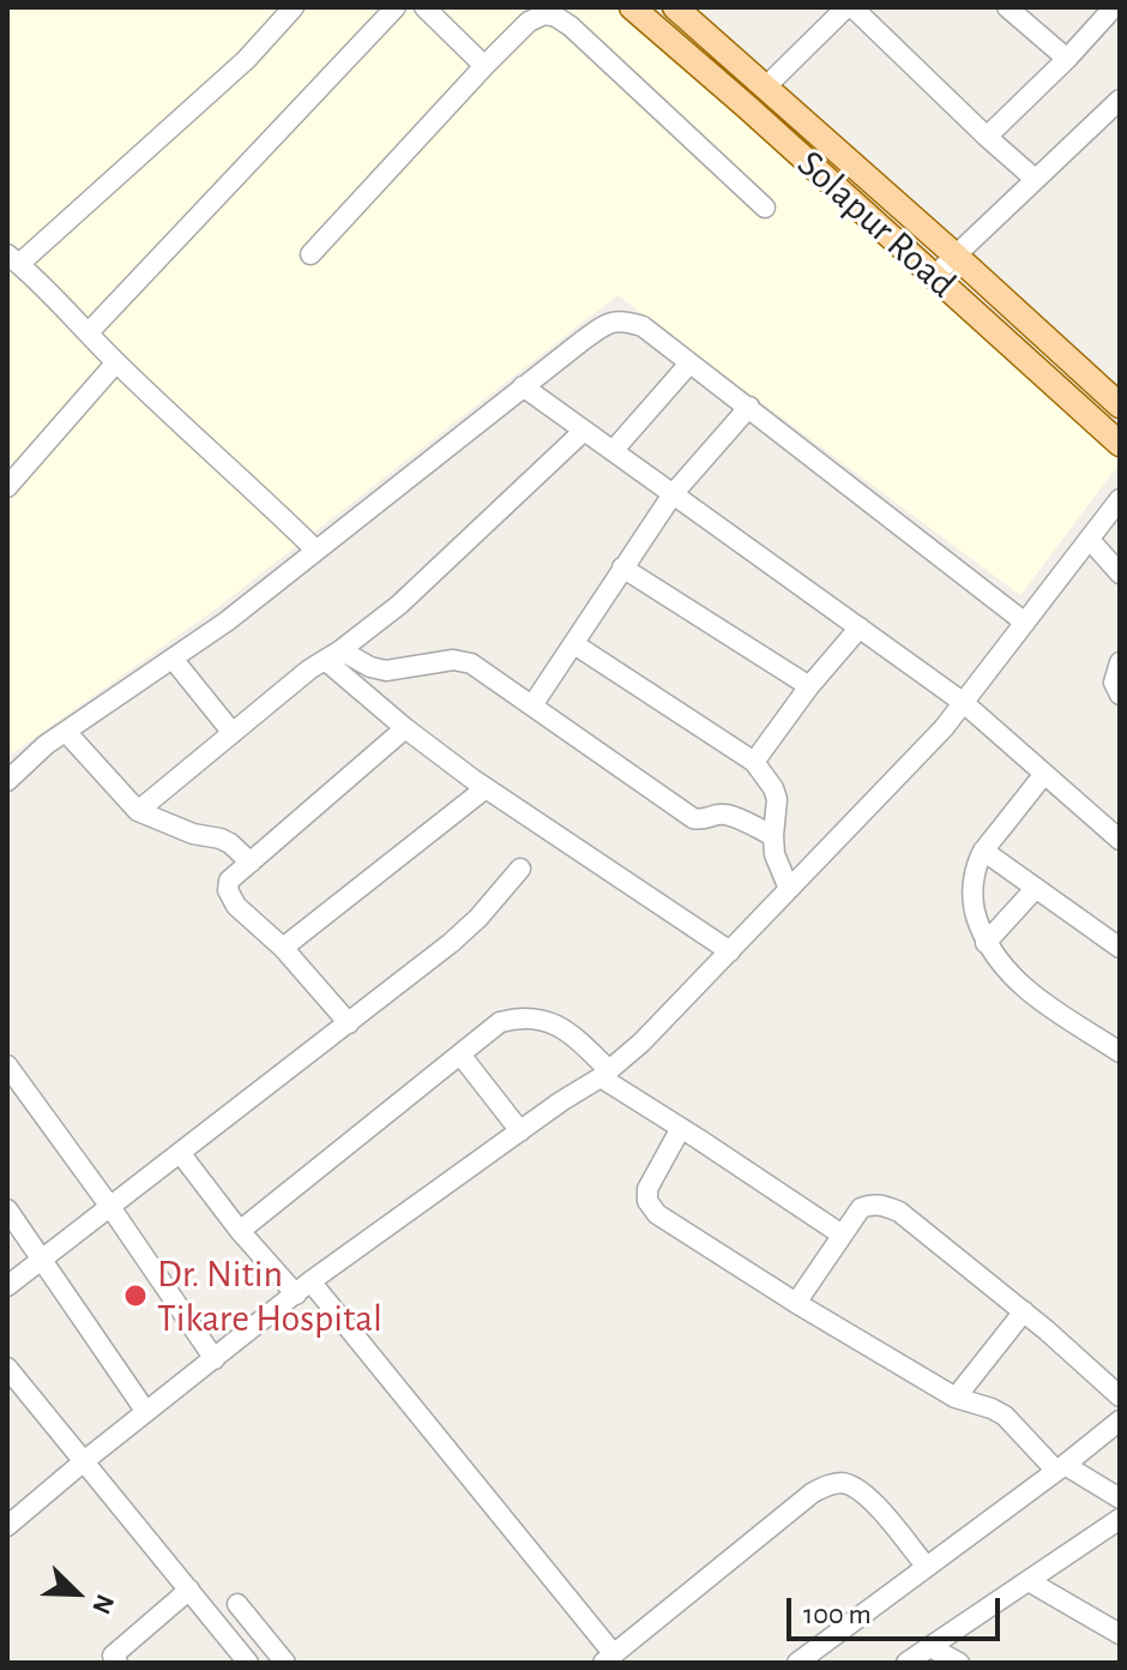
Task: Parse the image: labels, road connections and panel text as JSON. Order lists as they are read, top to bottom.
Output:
{
  "streets": {
    "main road": ["Solapur Road"]
  },
  "places": ["Dr. Nitin Tikare Hospital"],
  "scale_bar": "100 m",
  "north": "bottom right"
}
